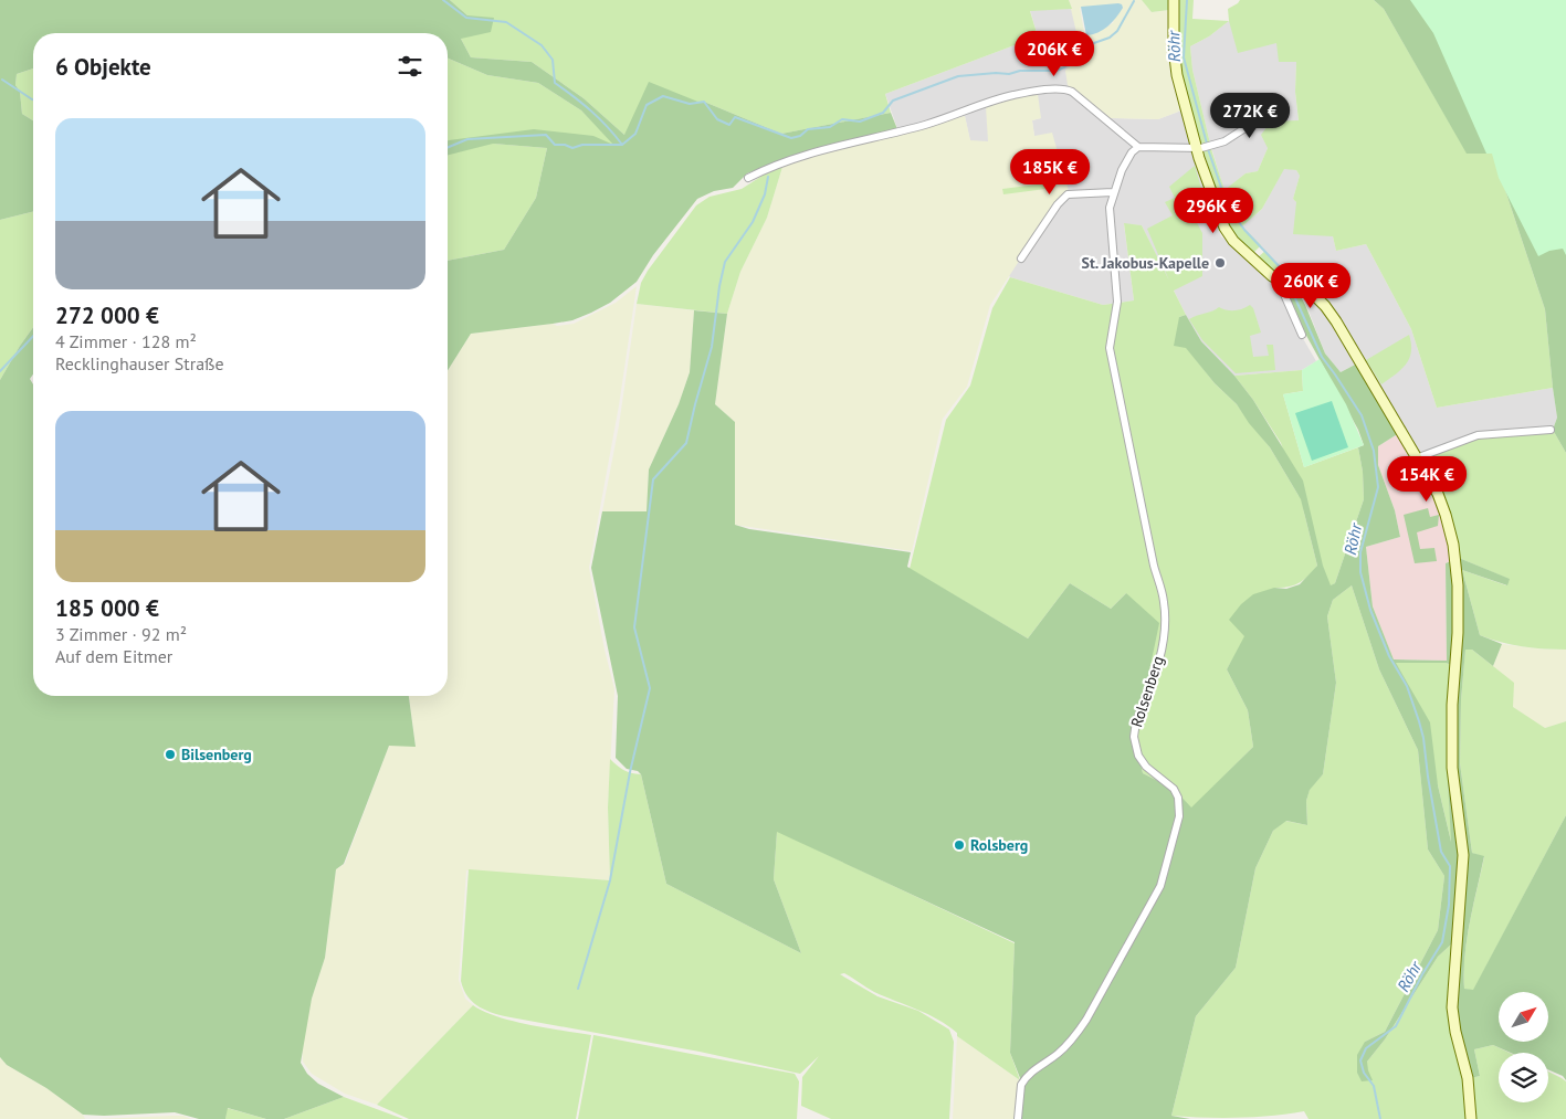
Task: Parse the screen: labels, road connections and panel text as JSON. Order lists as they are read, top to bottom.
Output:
{
  "streets": {
    "street": ["Rolsenberg"]
  },
  "water": ["Röhr"],
  "places": ["St. Jakobus-Kapelle", "Bilsenberg", "Rolsberg"],
  "north": "top right",
  "page": {
    "price": [
      "206K €",
      "272K €",
      "185K €",
      "296K €",
      "260K €",
      "154K €"
    ],
    "heading": "6 Objekte",
    "list": [
      {
        "name": "272 000 €",
        "note": "4 Zimmer · 128 m² · Recklinghauser Straße"
      },
      {
        "name": "185 000 €",
        "note": "3 Zimmer · 92 m² · Auf dem Eitmer"
      }
    ]
  }
}
